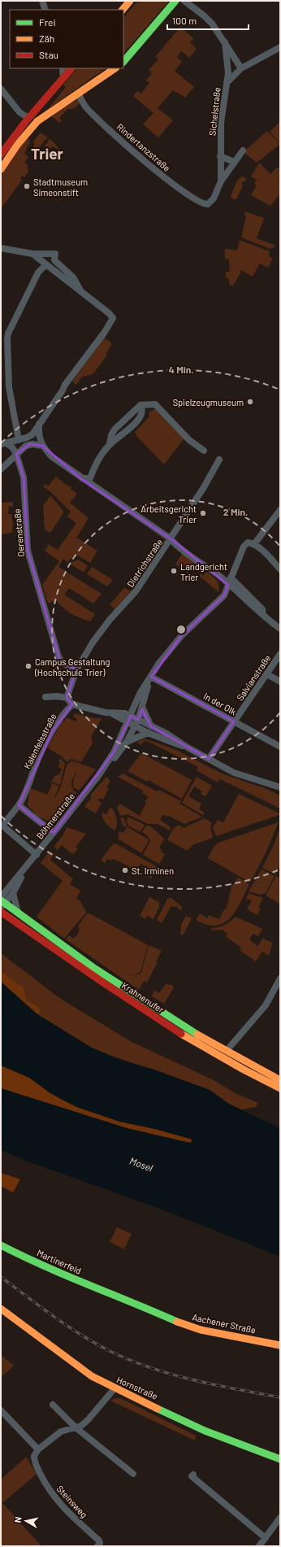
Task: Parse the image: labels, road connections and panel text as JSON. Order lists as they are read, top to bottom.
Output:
{
  "streets": {
    "main road": [
      "Krahnenufer",
      "Martinerfeld",
      "Aachener Straße",
      "Hornstraße"
    ],
    "street": [
      "Sichelstraße",
      "Rindertanzstraße",
      "Oerenstraße",
      "Dietrichstraße",
      "Salvianstraße",
      "In der Olk",
      "Kalenfelsstraße",
      "Böhmerstraße",
      "Steinsweg"
    ]
  },
  "crossings": [
    ["Sichelstraße", "Rindertanzstraße"],
    ["Oerenstraße", "Dietrichstraße"],
    ["Salvianstraße", "In der Olk"],
    ["In der Olk", "Böhmerstraße"],
    ["Kalenfelsstraße", "Böhmerstraße"],
    ["Böhmerstraße", "Krahnenufer"],
    ["Martinerfeld", "Aachener Straße"]
  ],
  "districts": ["Trier"],
  "water": ["Mosel"],
  "places": [
    "Stadtmuseum Simeonstift",
    "Spielzeugmuseum",
    "Arbeitsgericht Trier",
    "Landgericht Trier",
    "Campus Gestaltung (Hochschule Trier)",
    "St. Irminen"
  ],
  "legend": ["Frei", "Zäh", "Stau"],
  "scale_bar": "100 m",
  "north": "left",
  "rings": ["4 Min.", "2 Min."]
}
